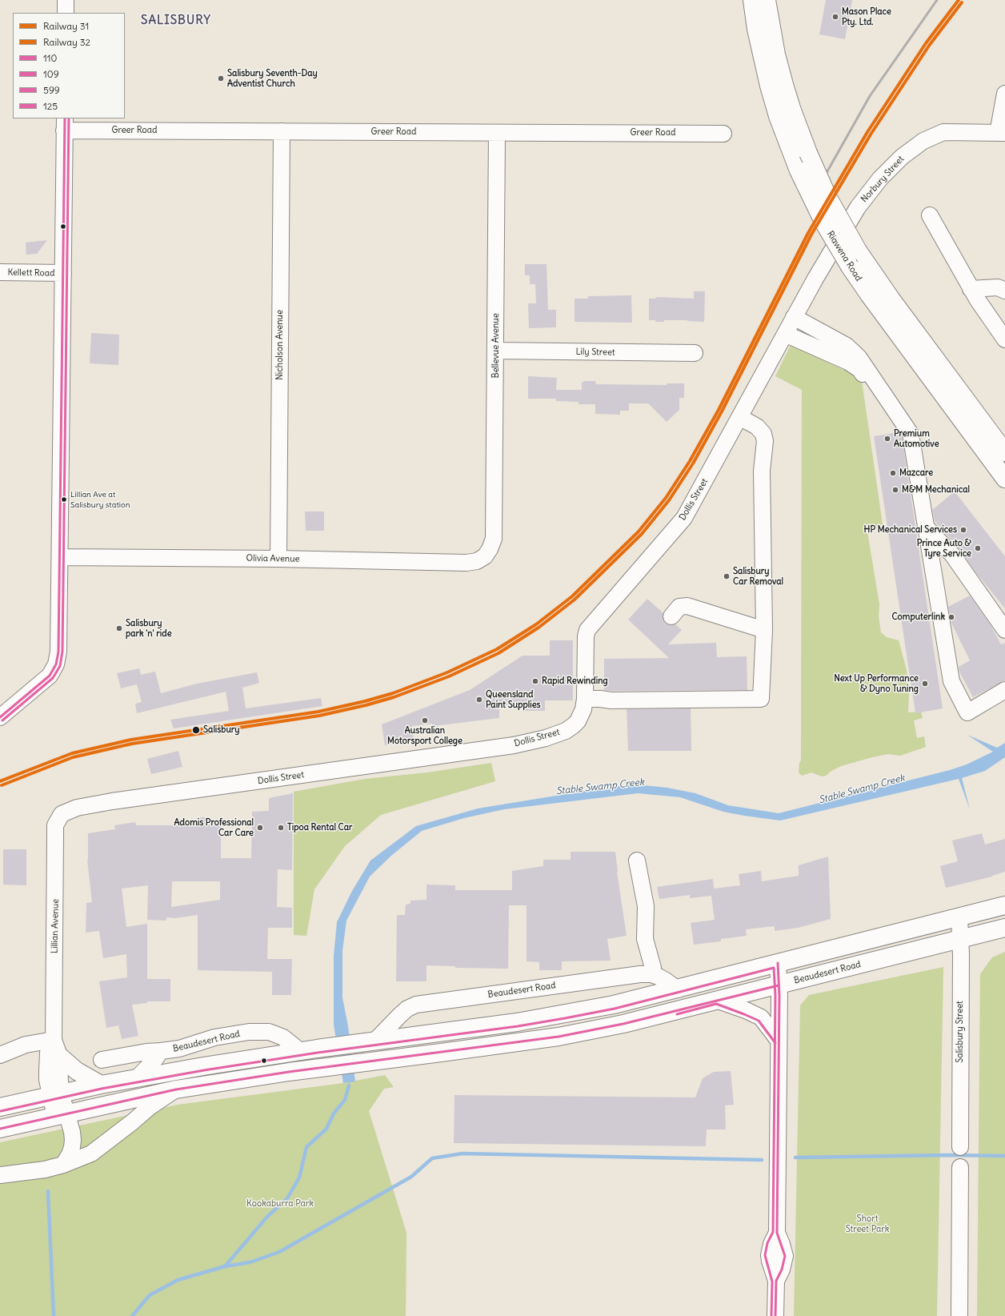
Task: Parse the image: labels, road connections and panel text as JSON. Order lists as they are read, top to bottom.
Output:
{
  "streets": {
    "highway": ["Riawena Road", "Beaudesert Road"],
    "street": [
      "Greer Road",
      "Norbury Street",
      "Kellett Road",
      "Nicholson Avenue",
      "Bellevue Avenue",
      "Lily Street",
      "Dollis Street",
      "Olivia Avenue",
      "Lillian Avenue",
      "Salisbury Street"
    ]
  },
  "crossings": [
    ["Greer Road", "Nicholson Avenue"],
    ["Greer Road", "Bellevue Avenue"],
    ["Norbury Street", "Dollis Street"],
    ["Nicholson Avenue", "Olivia Avenue"],
    ["Bellevue Avenue", "Lily Street"],
    ["Bellevue Avenue", "Olivia Avenue"],
    ["Dollis Street", "Lillian Avenue"],
    ["Lillian Avenue", "Beaudesert Road"],
    ["Beaudesert Road", "Salisbury Street"]
  ],
  "districts": ["SALISBURY"],
  "water": ["Stable Swamp Creek"],
  "parks": ["Kookaburra Park", "Short Street Park"],
  "places": [
    "Mason Place Pty. Ltd.",
    "Salisbury Seventh-Day Adventist Church",
    "Premium Automotive",
    "Mazcare",
    "M&M Mechanical",
    "Lillian Ave at Salisbury station",
    "HP Mechanical Services",
    "Prince Auto & Tyre Service",
    "Salisbury Car Removal",
    "Computerlink",
    "Salisbury park 'n' ride",
    "Rapid Rewinding",
    "Next Up Performance & Dyno Tuning",
    "Queensland Paint Supplies",
    "Australian Motorsport College",
    "Salisbury",
    "Adomis Professional Car Care",
    "Tipoa Rental Car"
  ],
  "lines": [
    "rail line 31",
    "rail line 32",
    "transit line 599",
    "transit line 125",
    "transit line 110",
    "transit line 109"
  ],
  "legend": [
    "Railway 31",
    "Railway 32",
    "110",
    "109",
    "599",
    "125"
  ]
}
